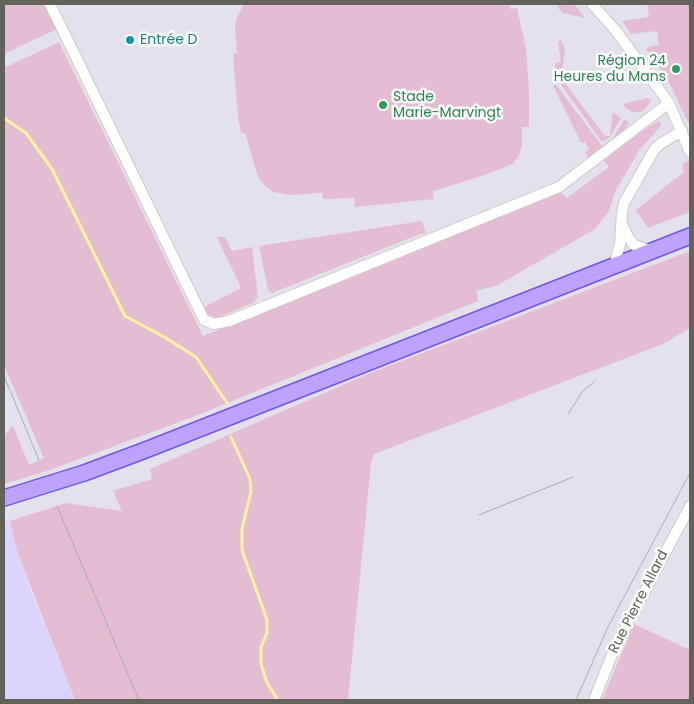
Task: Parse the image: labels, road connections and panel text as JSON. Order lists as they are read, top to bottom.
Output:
{
  "streets": {
    "street": ["Rue Pierre Allard"]
  },
  "places": ["Entrée D", "Région 24 Heures du Mans", "Stade Marie-Marvingt"]
}
